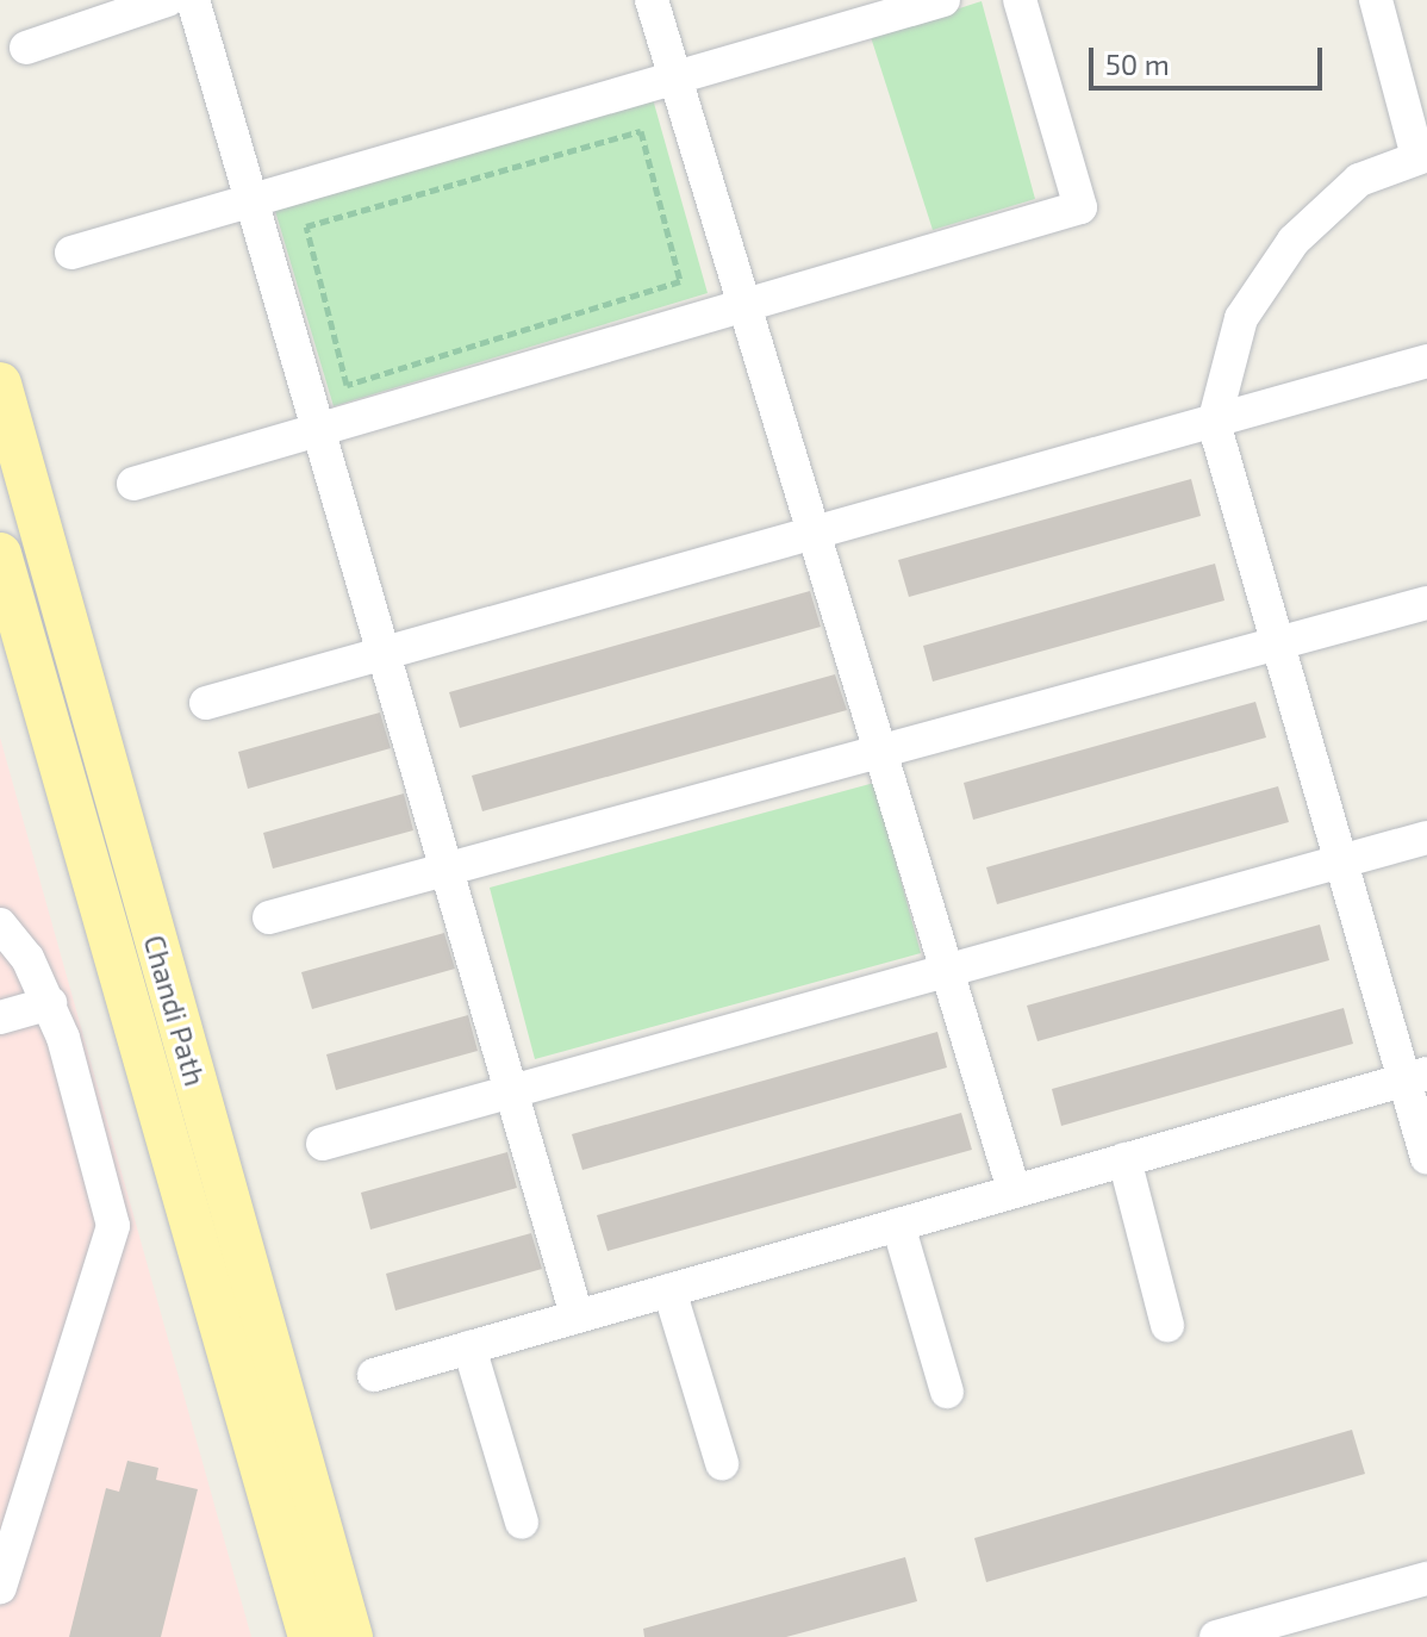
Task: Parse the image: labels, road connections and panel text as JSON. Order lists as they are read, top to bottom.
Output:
{
  "streets": {
    "main road": ["Chandi Path"]
  },
  "scale_bar": "50 m"
}
